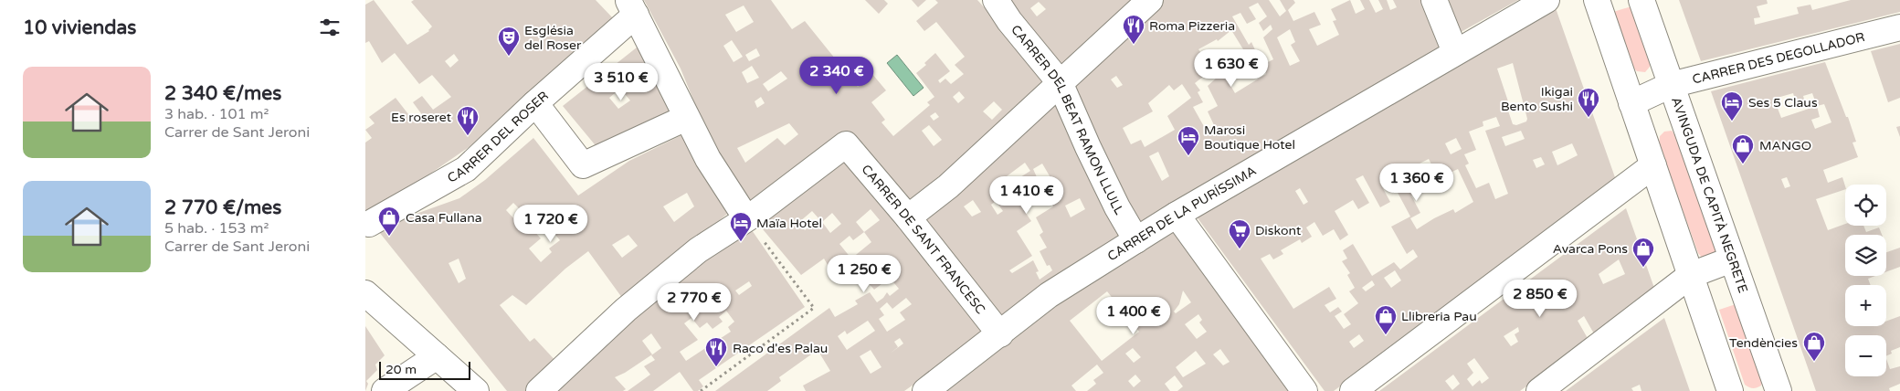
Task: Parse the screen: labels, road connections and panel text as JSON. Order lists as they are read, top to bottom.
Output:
{
  "streets": {
    "street": [
      "CARRER DES DEGOLLADOR",
      "CARRER DEL BEAT RAMON LLULL",
      "CARRER DEL ROSER",
      "AVINGUDA DE CAPITÀ NEGRETE",
      "CARRER DE LA PURÍSSIMA",
      "CARRER DE SANT FRANCESC"
    ]
  },
  "crossings": [
    ["CARRER DES DEGOLLADOR", "AVINGUDA DE CAPITÀ NEGRETE"],
    ["CARRER DEL BEAT RAMON LLULL", "CARRER DE LA PURÍSSIMA"],
    ["CARRER DE LA PURÍSSIMA", "CARRER DE SANT FRANCESC"]
  ],
  "places": {
    "restaurant": [
      "Roma Pizzeria",
      "Ikigai Bento Sushi",
      "Es roseret",
      "Raco d'es Palau"
    ],
    "theatre": ["Església del Roser"],
    "hotel": ["Ses 5 Claus", "Marosi Boutique Hotel", "Maïa Hotel"],
    "shop": [
      "MANGO",
      "Casa Fullana",
      "Avarca Pons",
      "Llibreria Pau",
      "Tendències"
    ],
    "supermarket": ["Diskont"]
  },
  "scale_bar": "20 m",
  "page": {
    "heading": "10 viviendas",
    "price": [
      "1 630 €",
      "2 340 €",
      "3 510 €",
      "1 360 €",
      "1 410 €",
      "1 720 €",
      "1 250 €",
      "2 850 €",
      "2 770 €",
      "1 400 €"
    ],
    "list": [
      {
        "name": "2 340 €/mes",
        "note": "3 hab. · 101 m² · Carrer de Sant Jeroni"
      },
      {
        "name": "2 770 €/mes",
        "note": "5 hab. · 153 m² · Carrer de Sant Jeroni"
      }
    ],
    "map_buttons": ["+", "−"],
    "scale": "20 m"
  }
}
